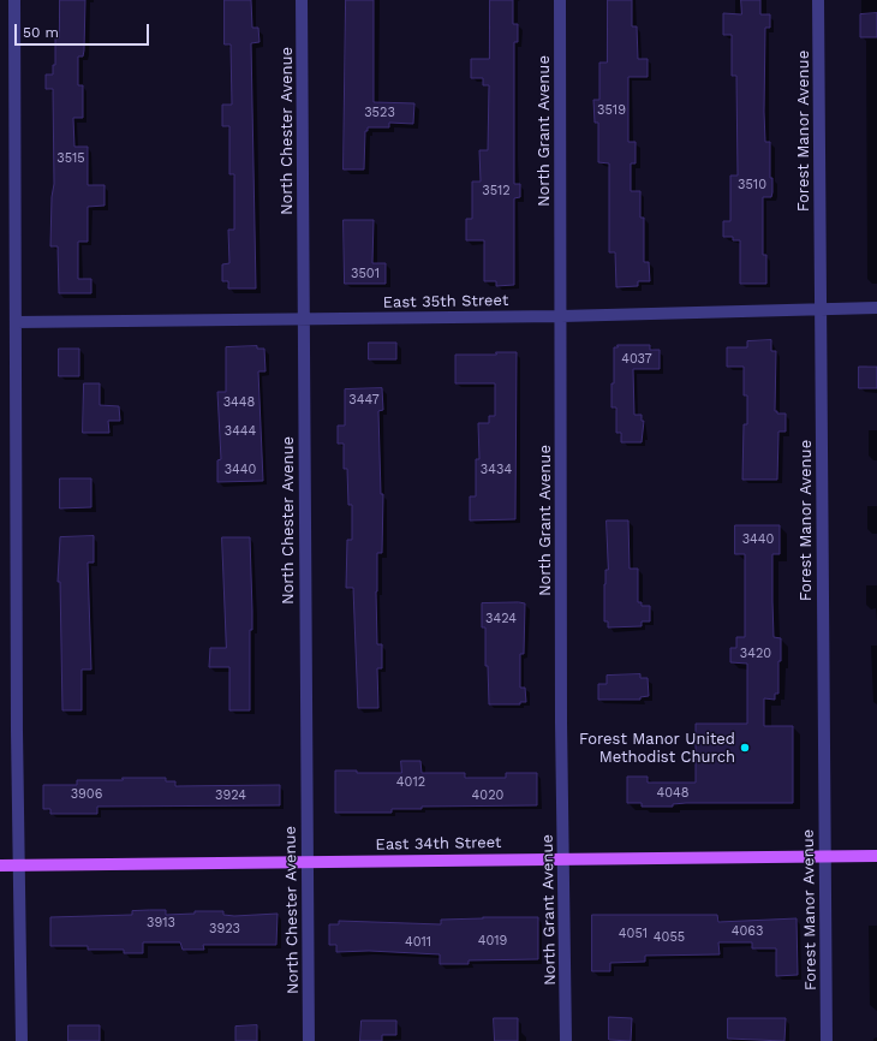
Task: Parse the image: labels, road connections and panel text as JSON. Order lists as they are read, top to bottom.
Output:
{
  "streets": {
    "main road": ["East 34th Street"],
    "street": [
      "North Chester Avenue",
      "North Grant Avenue",
      "Forest Manor Avenue",
      "East 35th Street"
    ]
  },
  "crossings": [
    ["North Chester Avenue", "East 35th Street"],
    ["North Chester Avenue", "East 34th Street"],
    ["North Grant Avenue", "East 35th Street"],
    ["North Grant Avenue", "East 34th Street"],
    ["Forest Manor Avenue", "East 35th Street"],
    ["Forest Manor Avenue", "East 34th Street"]
  ],
  "places": ["Forest Manor United Methodist Church"],
  "house_numbers": [
    "3519",
    "3523",
    "3515",
    "3510",
    "3512",
    "3501",
    "4037",
    "3447",
    "3448",
    "3444",
    "3440",
    "3434",
    "3440",
    "3424",
    "3420",
    "4012",
    "4048",
    "3906",
    "3924",
    "4020",
    "3913",
    "3923",
    "4063",
    "4051",
    "4055",
    "4019",
    "4011"
  ],
  "scale_bar": "50 m"
}
